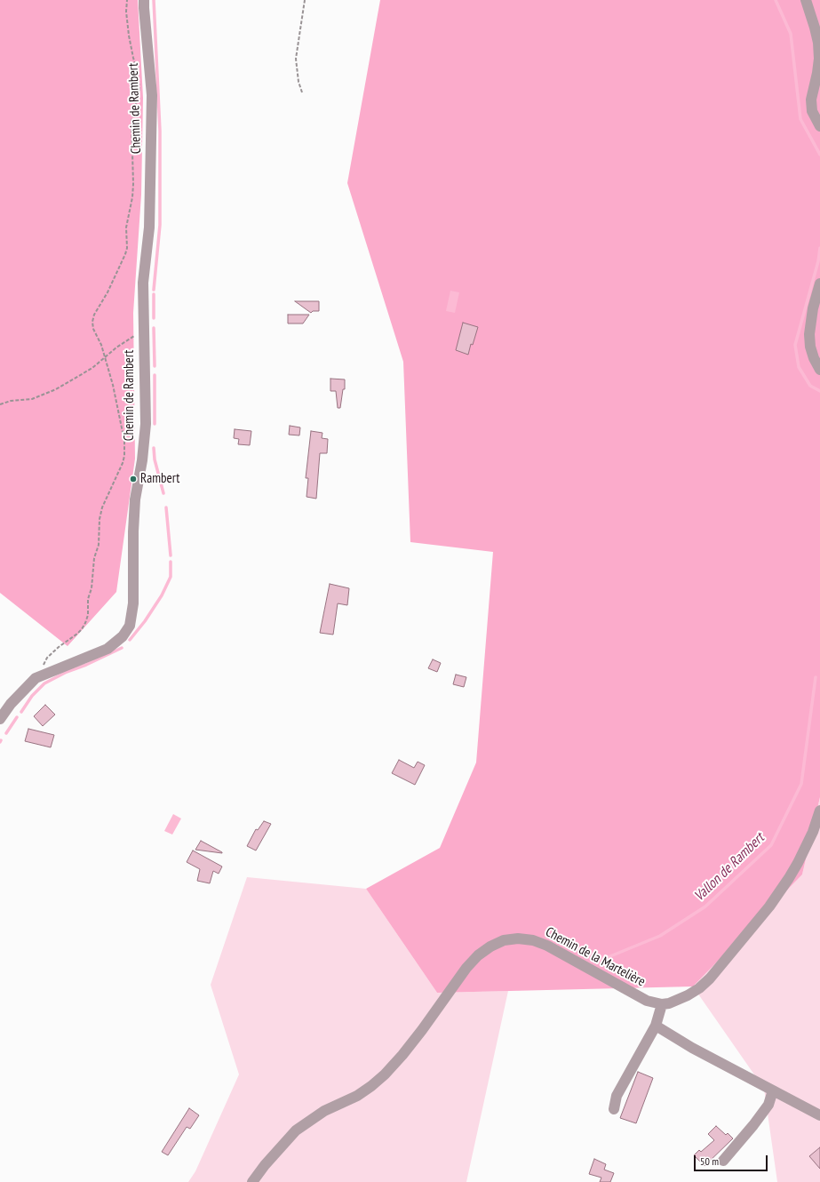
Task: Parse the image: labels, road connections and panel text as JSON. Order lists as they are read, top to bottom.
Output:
{
  "streets": {
    "street": ["Chemin de Rambert", "Chemin de la Martelière"]
  },
  "water": ["Vallon de Rambert"],
  "places": ["Rambert"],
  "scale_bar": "50 m"
}
